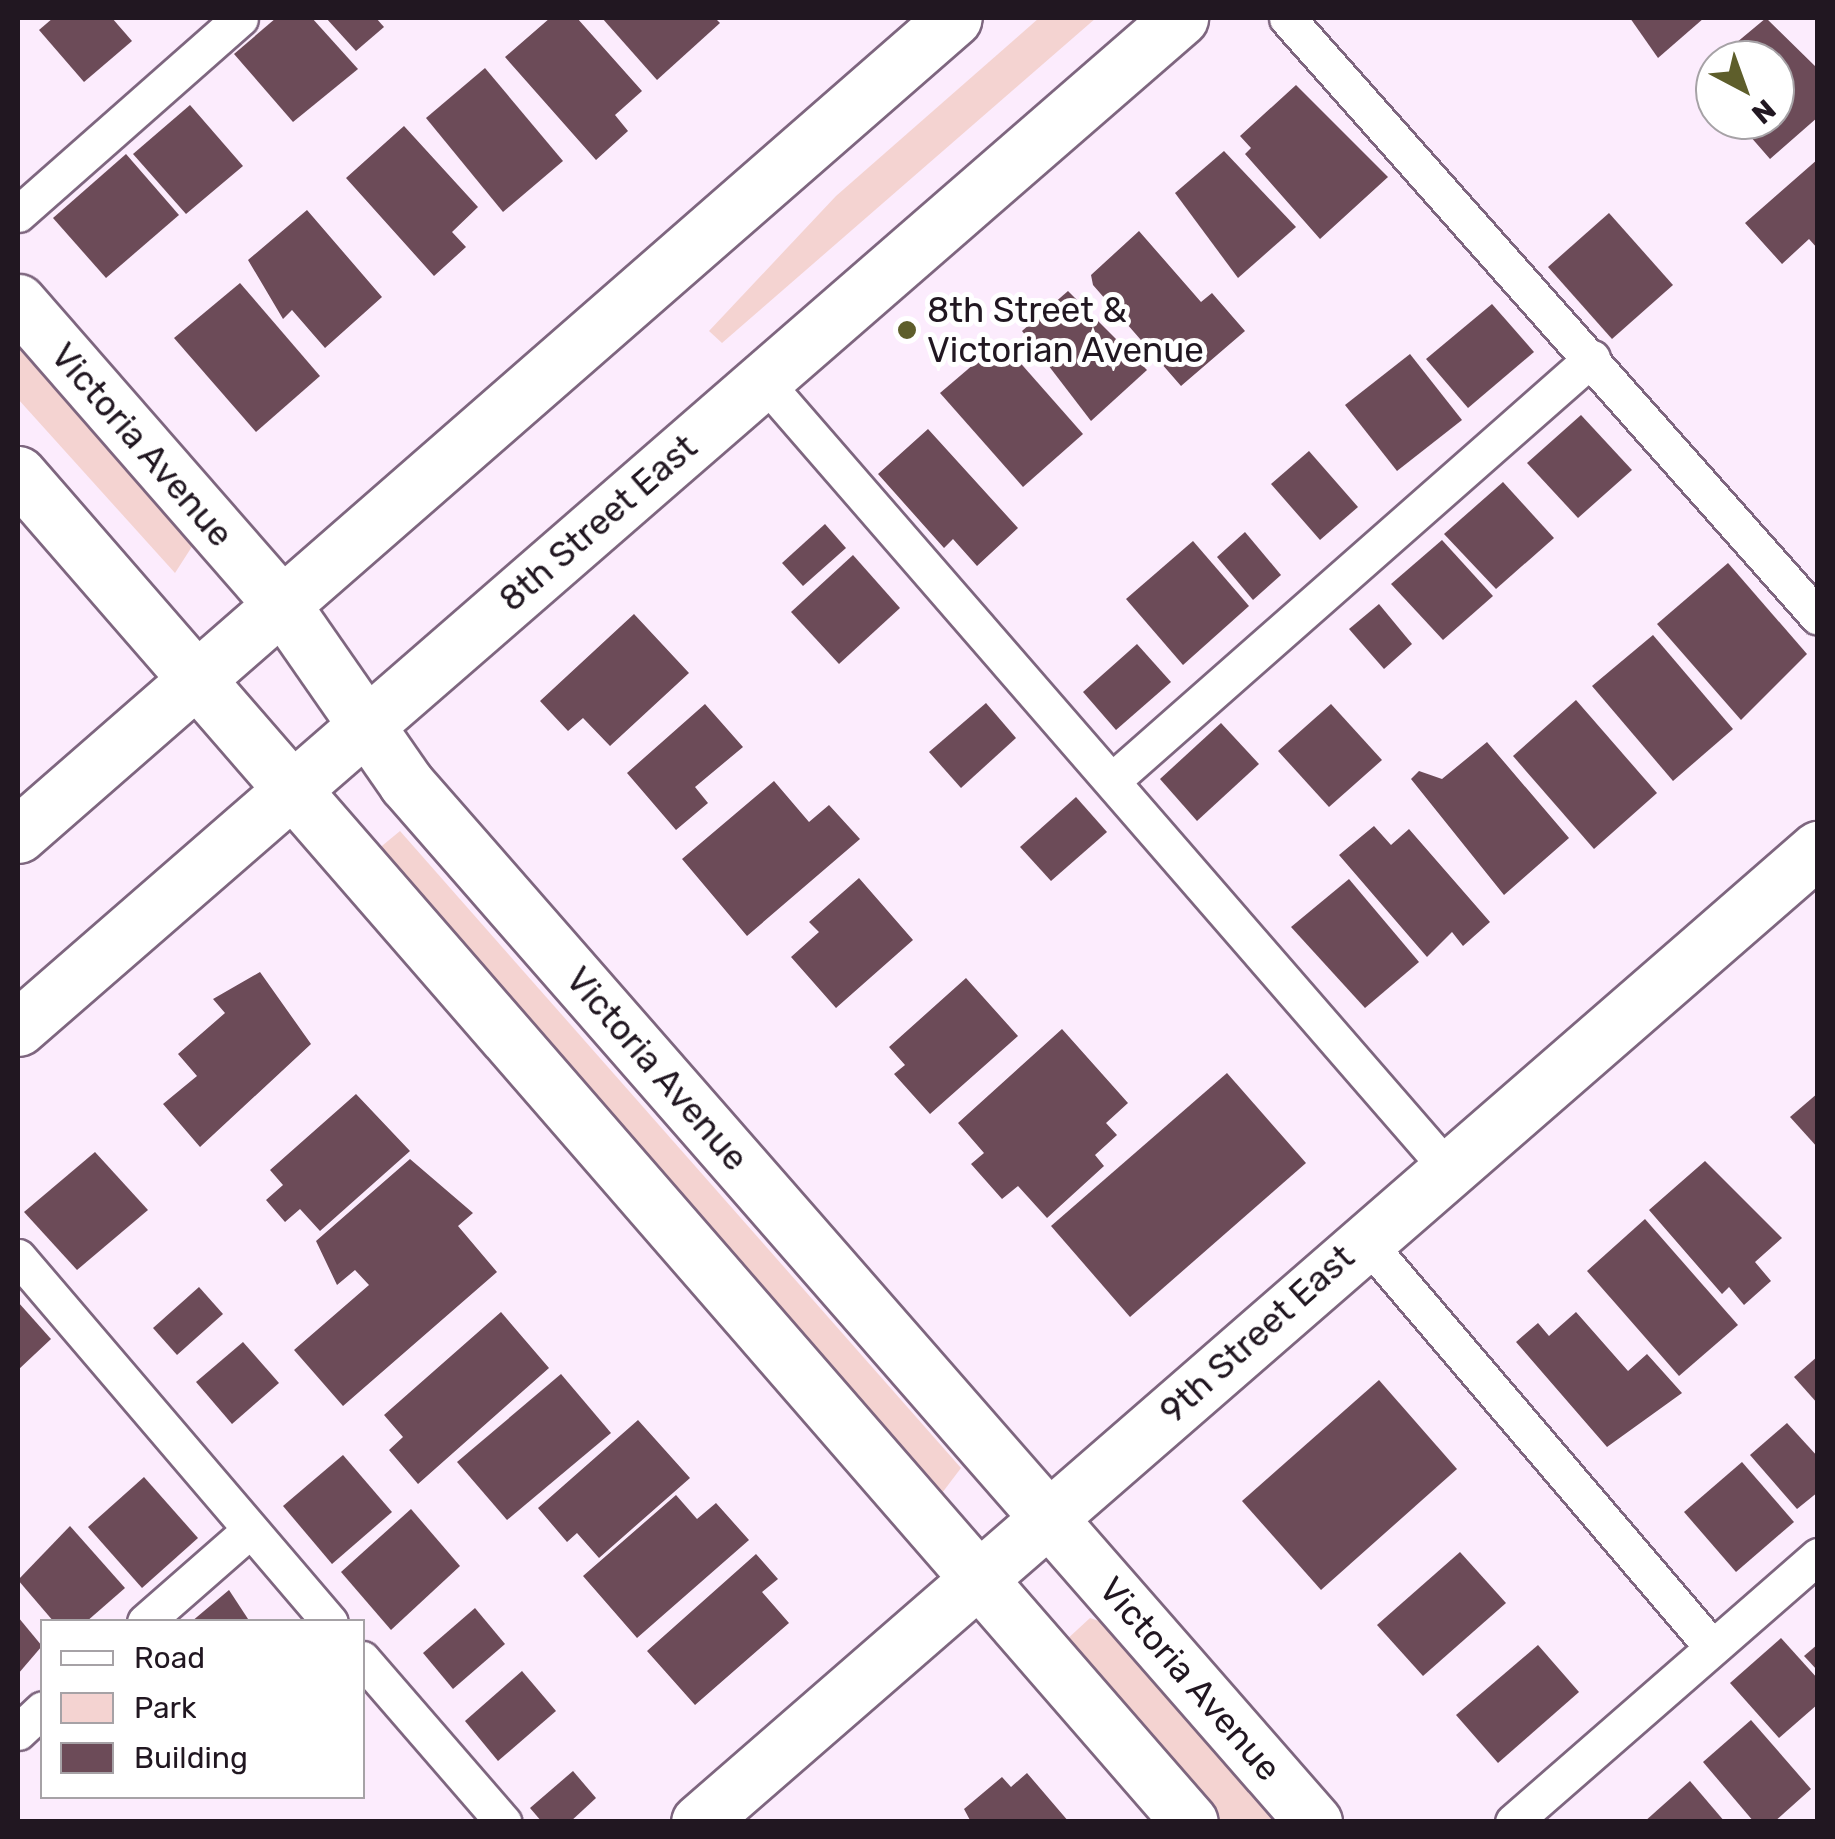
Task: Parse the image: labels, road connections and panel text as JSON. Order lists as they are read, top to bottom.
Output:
{
  "streets": {
    "street": ["Victoria Avenue", "8th Street East", "9th Street East"]
  },
  "crossings": [
    ["Victoria Avenue", "8th Street East"],
    ["Victoria Avenue", "9th Street East"]
  ],
  "places": ["8th Street & Victorian Avenue"],
  "legend": ["Road", "Park", "Building"],
  "north": "bottom right"
}
